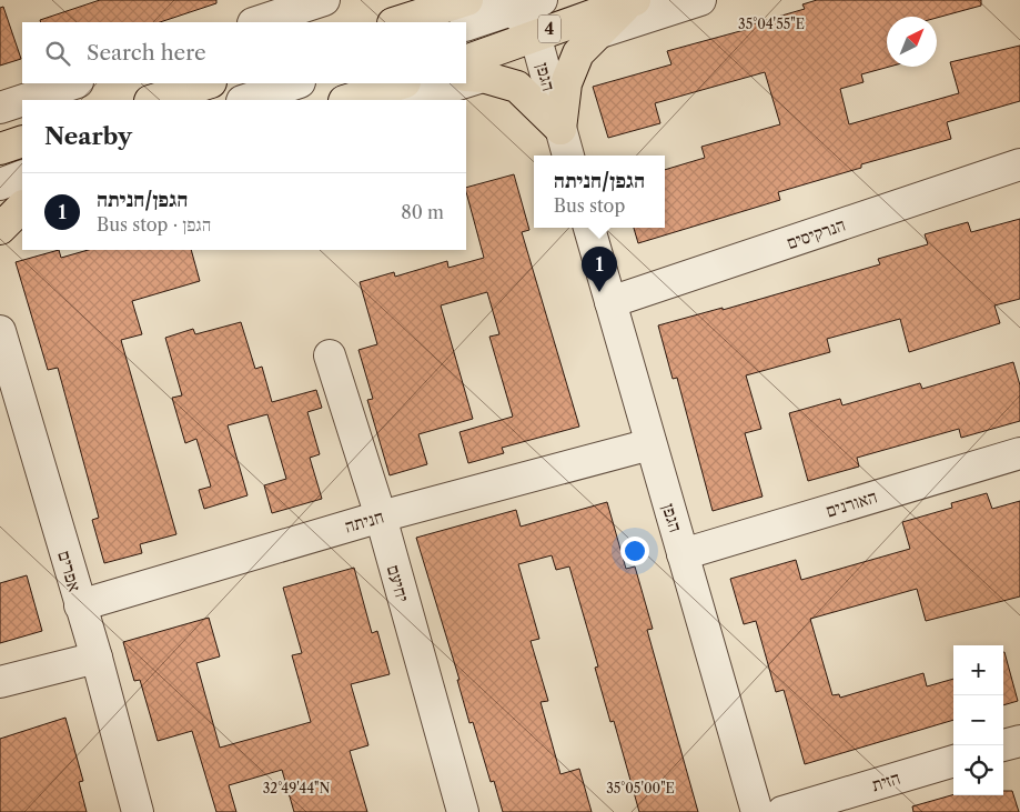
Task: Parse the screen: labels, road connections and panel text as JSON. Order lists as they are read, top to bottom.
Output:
{
  "streets": {
    "highway": ["4"],
    "street": [
      "הגפן",
      "הנרקיסים",
      "האורנים",
      "חניתה",
      "אפרים",
      "יחיעם",
      "הזית"
    ]
  },
  "crossings": [
    ["4", "הגפן"],
    ["הגפן", "הנרקיסים"],
    ["הגפן", "האורנים"],
    ["הגפן", "חניתה"],
    ["חניתה", "אפרים"],
    ["חניתה", "יחיעם"]
  ],
  "north": "top right",
  "page": {
    "search": "Search here",
    "heading": "Nearby",
    "popup": ["הגפן/חניתה", "Bus stop"],
    "list": [
      {
        "mark": "1",
        "name": "הגפן/חניתה",
        "note": "Bus stop · הגפן",
        "value": "80 m"
      }
    ],
    "pins": "1",
    "map_buttons": ["+", "−"]
  },
  "coordinates": ["35°04'55\"E", "35°05'00\"E", "32°49'44\"N"]
}
